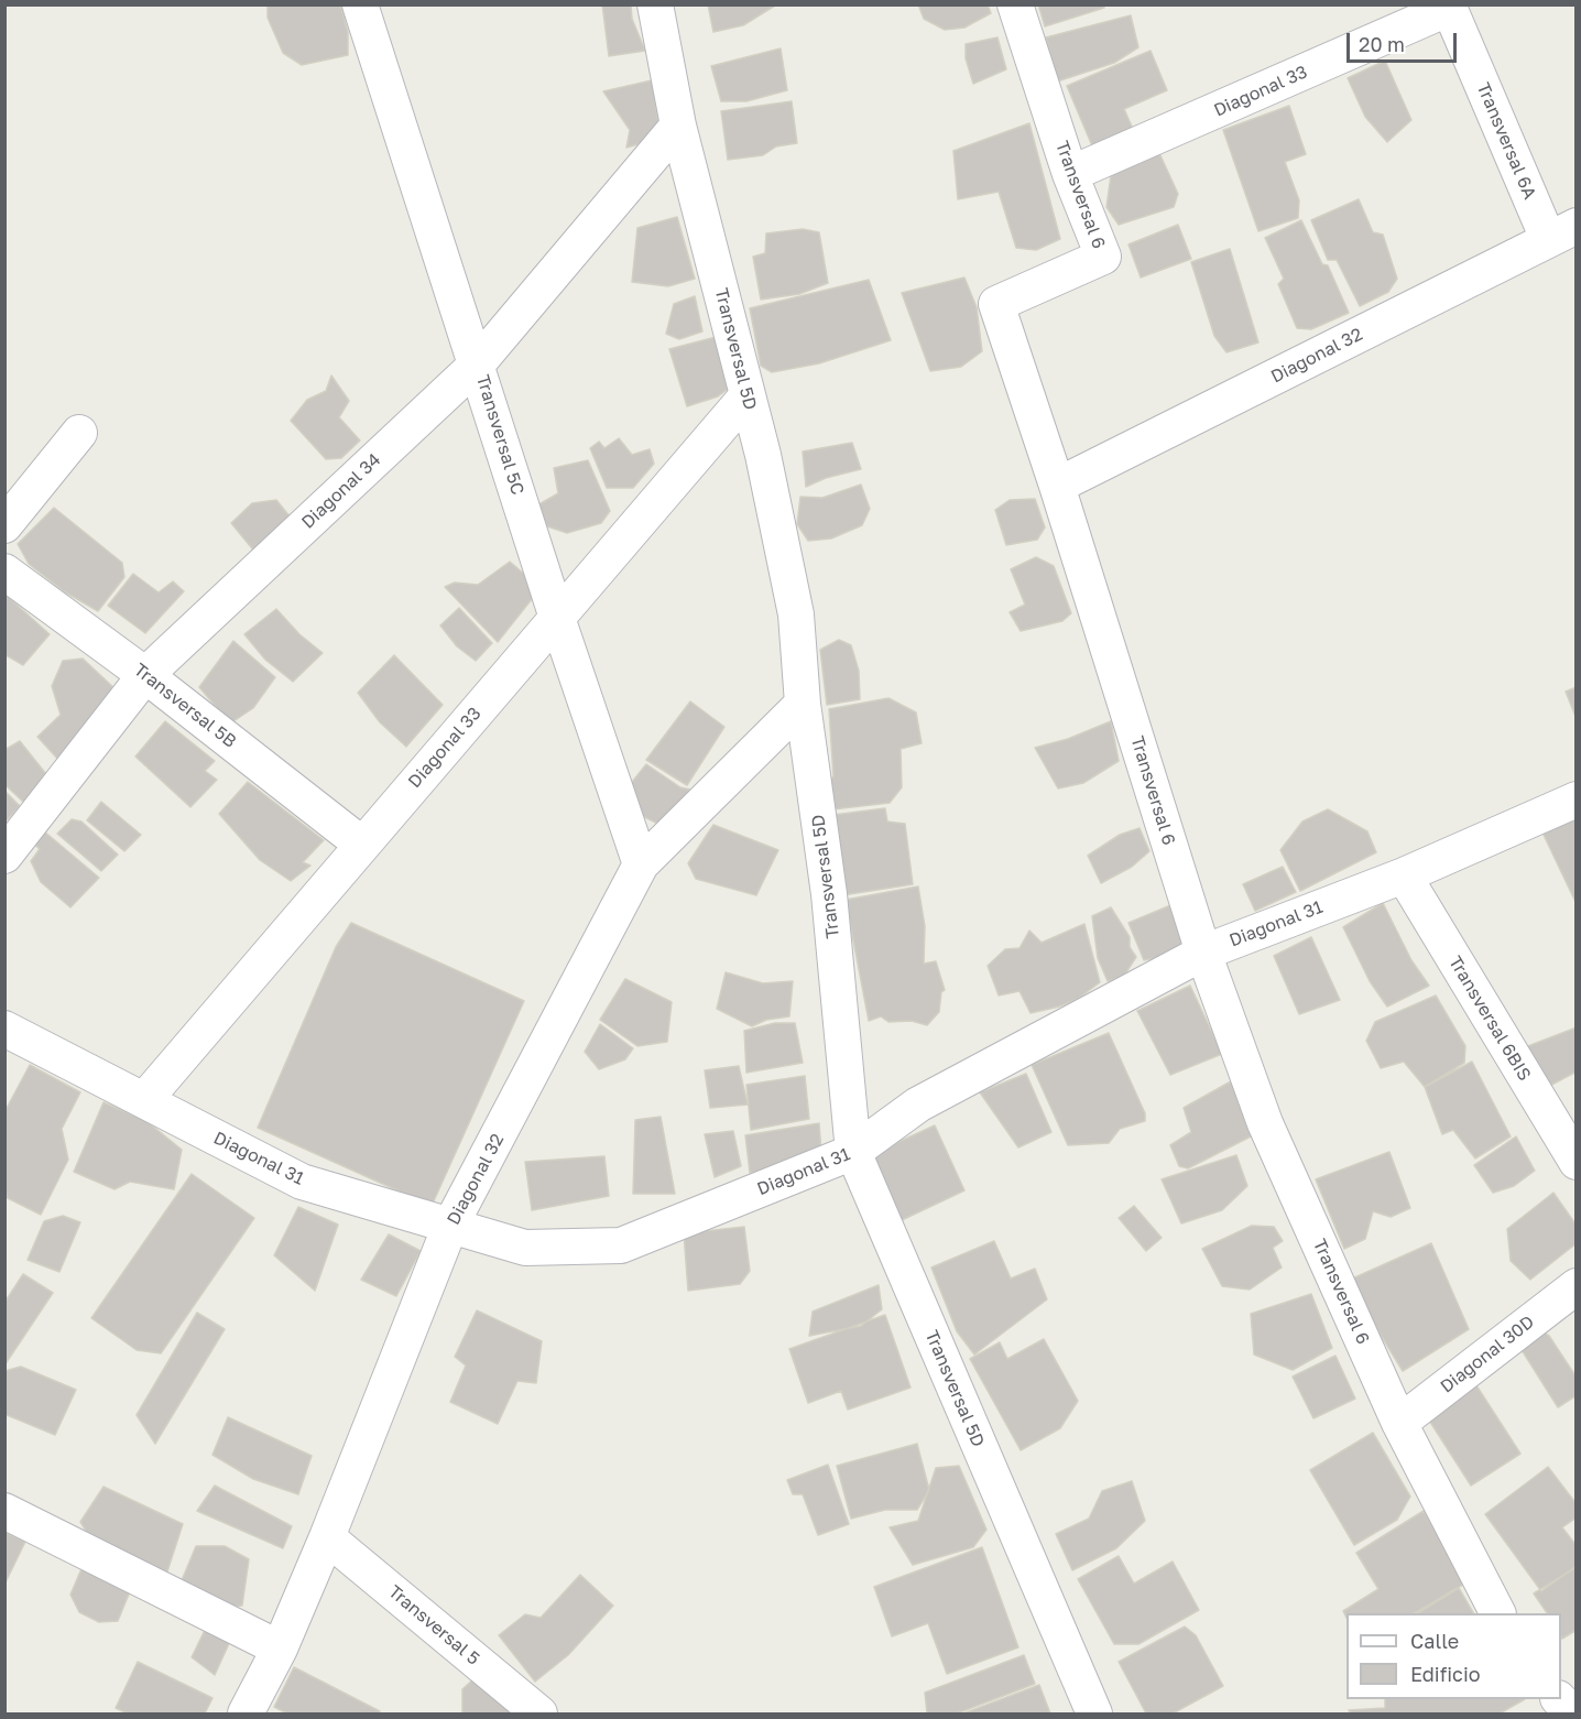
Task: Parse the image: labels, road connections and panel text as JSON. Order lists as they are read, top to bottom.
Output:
{
  "streets": {
    "street": [
      "Diagonal 33",
      "Transversal 6A",
      "Transversal 6",
      "Transversal 5D",
      "Diagonal 32",
      "Transversal 5C",
      "Diagonal 34",
      "Transversal 5B",
      "Diagonal 31",
      "Transversal 6BIS",
      "Diagonal 30D",
      "Transversal 5"
    ]
  },
  "crossings": [
    ["Diagonal 33", "Transversal 6A"],
    ["Diagonal 33", "Transversal 6"],
    ["Diagonal 33", "Transversal 5D"],
    ["Diagonal 33", "Transversal 5C"],
    ["Diagonal 33", "Transversal 5B"],
    ["Diagonal 33", "Diagonal 31"],
    ["Transversal 6A", "Diagonal 32"],
    ["Transversal 6", "Diagonal 32"],
    ["Transversal 6", "Diagonal 31"],
    ["Transversal 6", "Diagonal 30D"],
    ["Transversal 5D", "Diagonal 32"],
    ["Transversal 5D", "Diagonal 34"],
    ["Transversal 5D", "Diagonal 31"],
    ["Diagonal 32", "Transversal 5C"],
    ["Diagonal 32", "Diagonal 31"],
    ["Diagonal 32", "Transversal 5"],
    ["Transversal 5C", "Diagonal 34"],
    ["Diagonal 34", "Transversal 5B"],
    ["Diagonal 31", "Transversal 6BIS"]
  ],
  "legend": ["Calle", "Edificio"],
  "scale_bar": "20 m"
}
